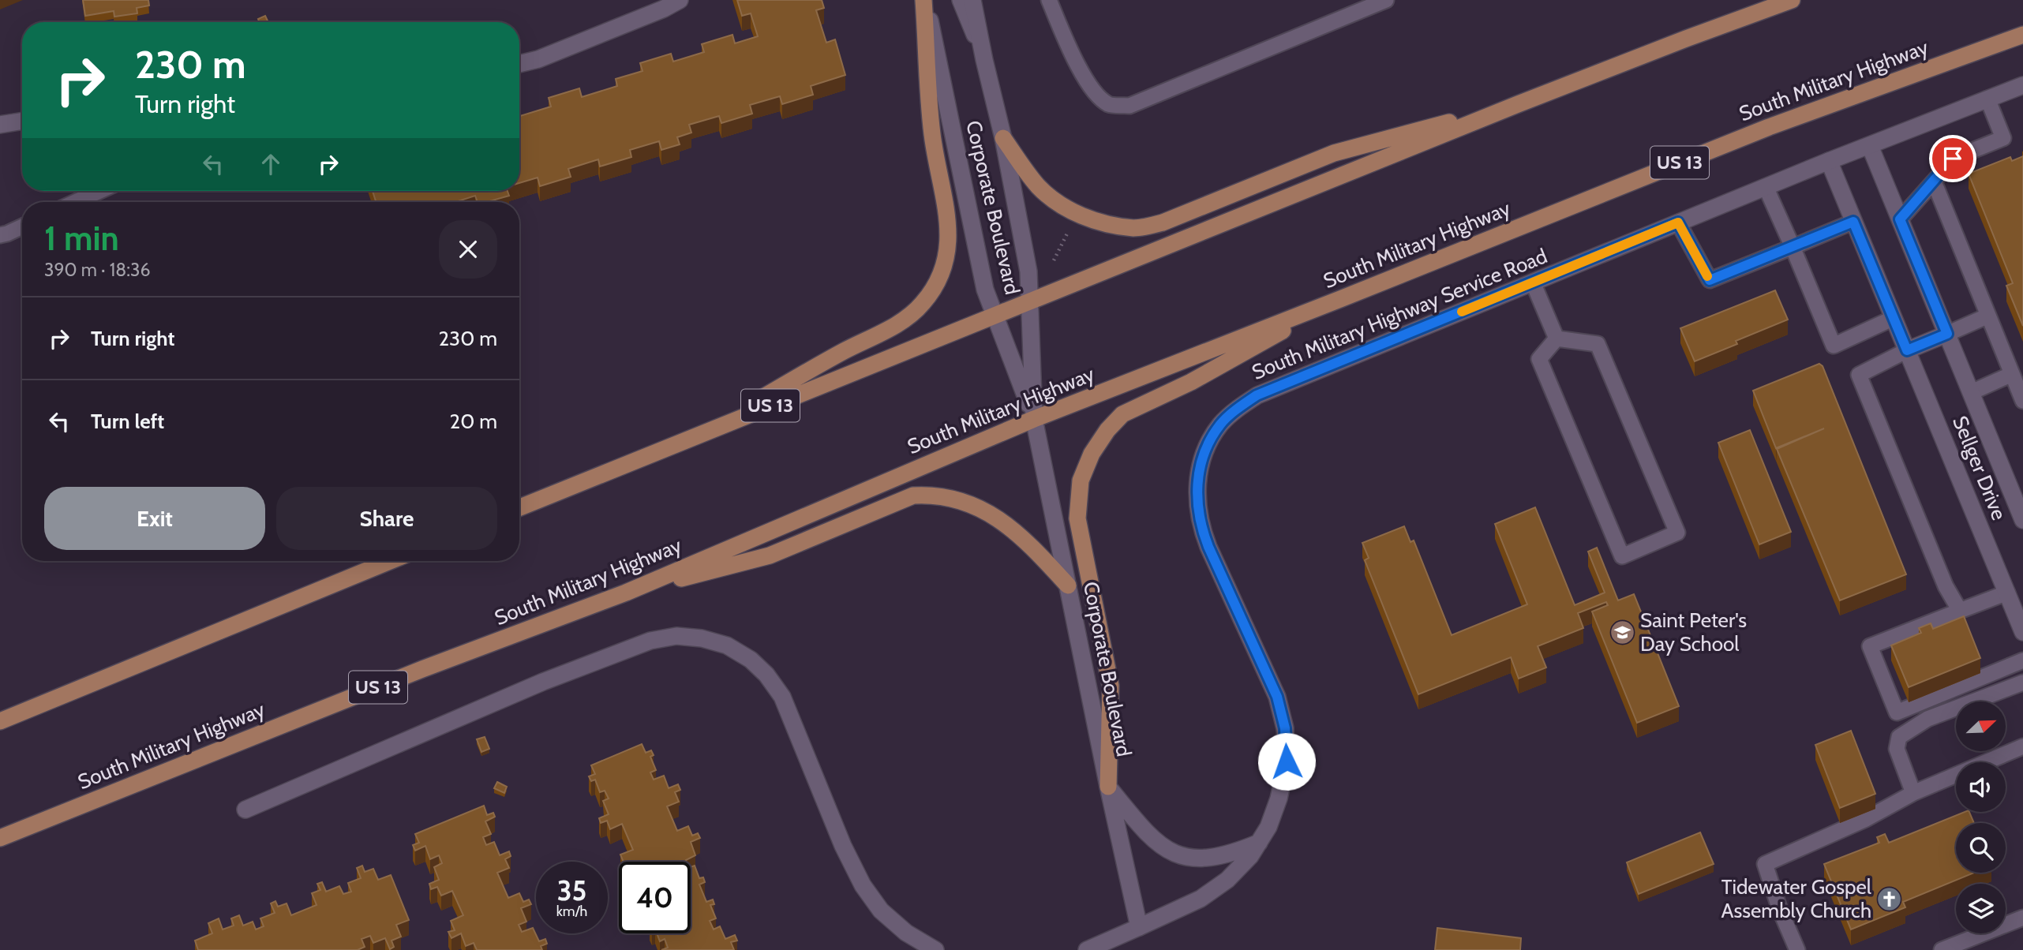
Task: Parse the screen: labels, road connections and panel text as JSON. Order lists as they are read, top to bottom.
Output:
{
  "streets": {
    "main road": ["South Military Highway", "US 13"],
    "street": ["Corporate Boulevard", "South Military Highway Service Road", "Sellger Drive"]
  },
  "crossings": [
    ["South Military Highway", "Corporate Boulevard"],
    ["US 13", "Corporate Boulevard"],
    ["Corporate Boulevard", "South Military Highway Service Road"],
    ["South Military Highway Service Road", "Sellger Drive"]
  ],
  "places": {
    "school or university": ["Saint Peter's Day School"],
    "church": ["Tidewater Gospel Assembly Church"]
  },
  "north": "top right",
  "page": {
    "turn": ["230 m", "Turn right"],
    "heading": ["1 min", "390 m · 18:36"],
    "list": [
      {
        "name": "Turn right",
        "value": "230 m"
      },
      {
        "name": "Turn left",
        "value": "20 m"
      }
    ],
    "buttons": ["Exit", "Share"],
    "speed": "35 km/h",
    "limit": "40"
  }
}
